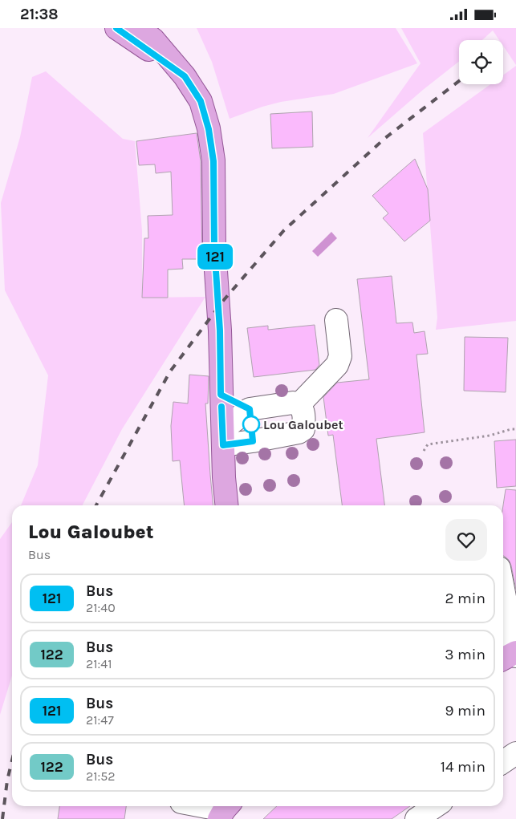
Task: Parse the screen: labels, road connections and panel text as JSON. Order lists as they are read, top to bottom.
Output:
{
  "places": ["Lou Galoubet"],
  "lines": ["bus line 121"],
  "page": {
    "status": "21:38",
    "on_map": "121",
    "heading": ["Lou Galoubet", "Bus"],
    "list": [
      {
        "mark": "121",
        "name": "Bus",
        "note": "21:40",
        "value": "2 min"
      },
      {
        "mark": "122",
        "name": "Bus",
        "note": "21:41",
        "value": "3 min"
      },
      {
        "mark": "121",
        "name": "Bus",
        "note": "21:47",
        "value": "9 min"
      },
      {
        "mark": "122",
        "name": "Bus",
        "note": "21:52",
        "value": "14 min"
      }
    ]
  }
}
